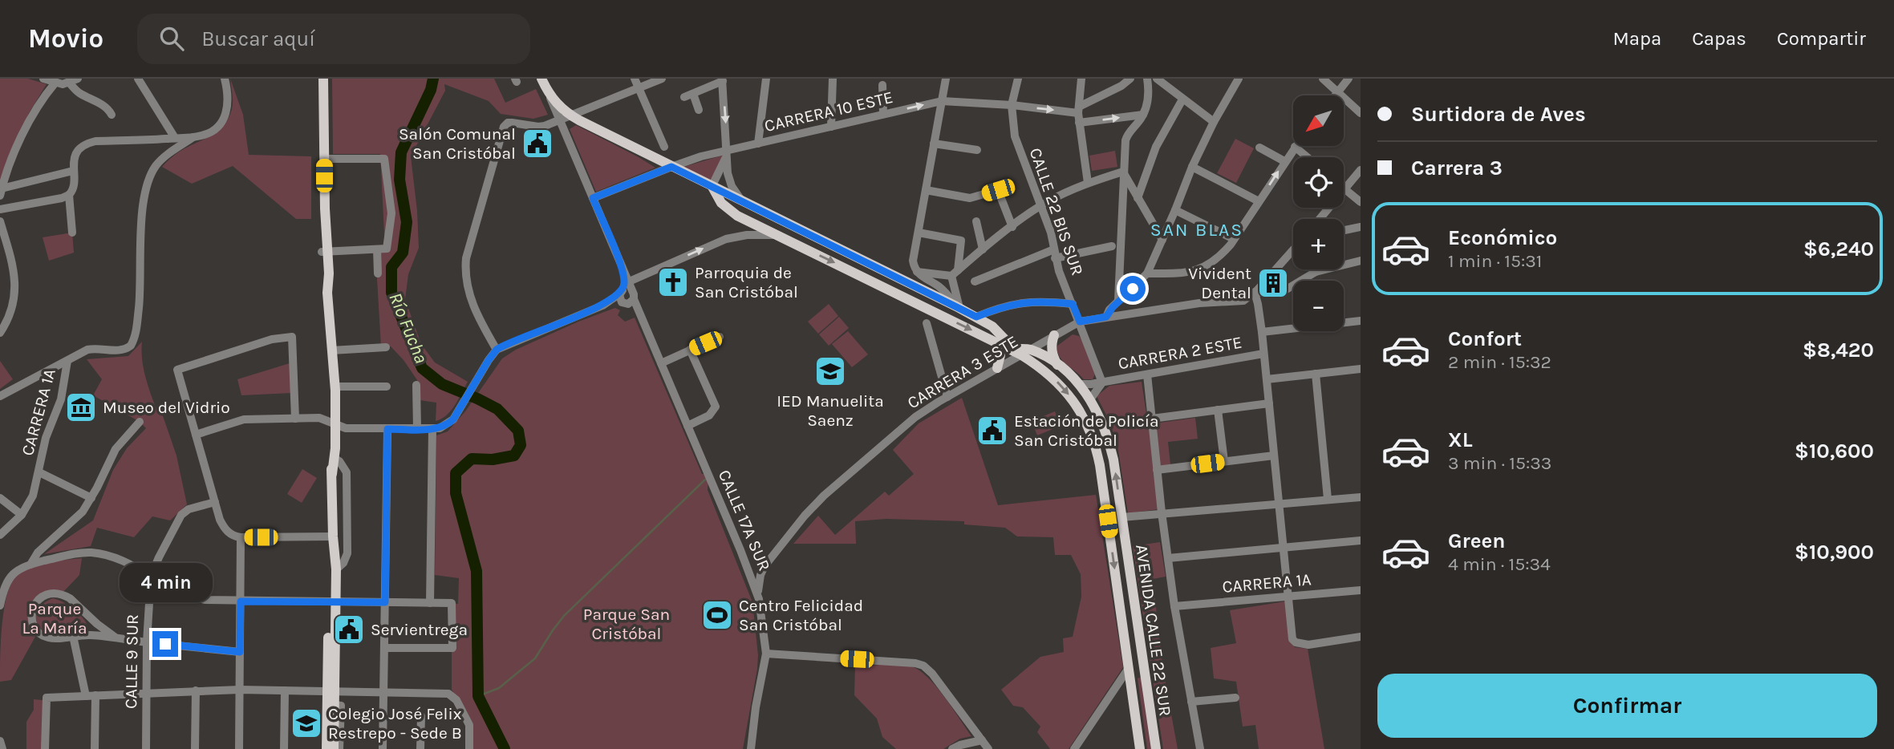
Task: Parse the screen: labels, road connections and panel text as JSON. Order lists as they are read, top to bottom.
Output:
{
  "streets": {
    "main road": ["CALLE 17A SUR", "AVENIDA CALLE 22 SUR"],
    "street": [
      "CARRERA 10 ESTE",
      "CALLE 22 BIS SUR",
      "CARRERA 2 ESTE",
      "CARRERA 3 ESTE",
      "CARRERA 1A",
      "CALLE 9 SUR"
    ]
  },
  "crossings": [
    ["CARRERA 10 ESTE", "CALLE 22 BIS SUR"],
    ["CARRERA 10 ESTE", "CALLE 17A SUR"],
    ["CALLE 22 BIS SUR", "CARRERA 2 ESTE"],
    ["CALLE 22 BIS SUR", "CARRERA 3 ESTE"],
    ["CARRERA 2 ESTE", "AVENIDA CALLE 22 SUR"],
    ["CARRERA 3 ESTE", "CALLE 17A SUR"],
    ["CARRERA 3 ESTE", "AVENIDA CALLE 22 SUR"]
  ],
  "districts": ["SAN BLAS"],
  "water": ["Río Fucha"],
  "parks": ["Parque La María", "Parque San Cristóbal"],
  "places": {
    "public building": ["Salón Comunal San Cristóbal", "Estación de Policía San Cristóbal", "Servientrega"],
    "church": ["Parroquia de San Cristóbal"],
    "building": ["Vivident Dental"],
    "school or university": ["IED Manuelita Saenz", "Colegio José Felix Restrepo - Sede B"],
    "museum": ["Museo del Vidrio"],
    "sports": ["Centro Felicidad San Cristóbal"]
  },
  "north": "bottom left",
  "page": {
    "header": "Movio",
    "search": "Buscar aquí",
    "nav": ["Mapa", "Capas", "Compartir"],
    "banner": ["Surtidora de Aves", "Carrera 3"],
    "map_buttons": ["+", "−"],
    "list": [
      {
        "name": "Económico",
        "note": "1 min · 15:31",
        "value": "$6,240"
      },
      {
        "name": "Confort",
        "note": "2 min · 15:32",
        "value": "$8,420"
      },
      {
        "name": "XL",
        "note": "3 min · 15:33",
        "value": "$10,600"
      },
      {
        "name": "Green",
        "note": "4 min · 15:34",
        "value": "$10,900"
      }
    ],
    "bubble": "4 min",
    "buttons": "Confirmar"
  }
}
